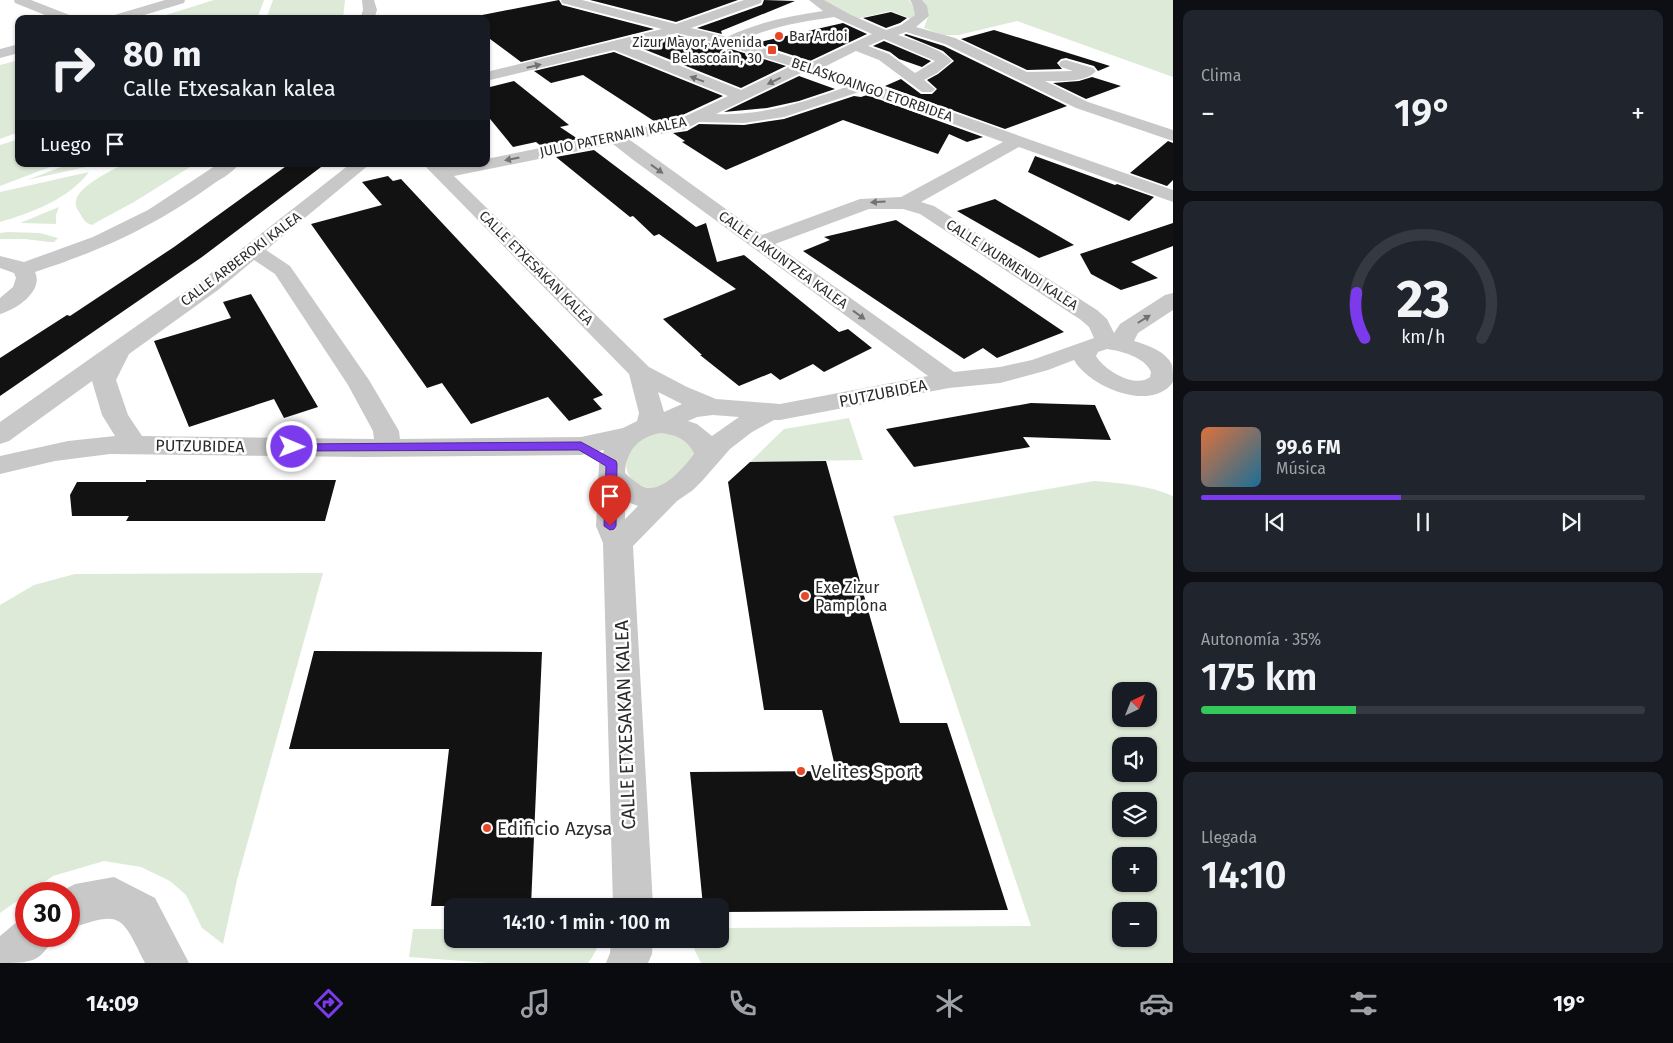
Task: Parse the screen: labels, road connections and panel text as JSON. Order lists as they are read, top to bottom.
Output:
{
  "streets": {
    "street": [
      "BELASKOAINGO ETORBIDEA",
      "JULIO PATERNAIN KALEA",
      "CALLE ARBEROKI KALEA",
      "CALLE LAKUNTZEA KALEA",
      "CALLE IXURMENDI KALEA",
      "CALLE ETXESAKAN KALEA",
      "PUTZUBIDEA"
    ]
  },
  "crossings": [
    ["BELASKOAINGO ETORBIDEA", "JULIO PATERNAIN KALEA"],
    ["BELASKOAINGO ETORBIDEA", "CALLE IXURMENDI KALEA"],
    ["JULIO PATERNAIN KALEA", "CALLE LAKUNTZEA KALEA"],
    ["CALLE ARBEROKI KALEA", "PUTZUBIDEA"],
    ["CALLE LAKUNTZEA KALEA", "CALLE IXURMENDI KALEA"],
    ["CALLE LAKUNTZEA KALEA", "PUTZUBIDEA"],
    ["CALLE IXURMENDI KALEA", "PUTZUBIDEA"],
    ["CALLE ETXESAKAN KALEA", "PUTZUBIDEA"]
  ],
  "places": {
    "other": [
      "Bar Ardoi",
      "Exe Zizur Pamplona",
      "Velites Sport",
      "Edificio Azysa"
    ],
    "transit": ["Zizur Mayor, Avenida Belascoáin, 30"]
  },
  "north": "top right",
  "page": {
    "tile": [
      "Clima",
      ["Autonomía · 35%", "175 km"],
      ["Llegada", "14:10"]
    ],
    "turn": ["80 m", "Calle Etxesakan kalea"],
    "heat": ["−", "19°", "+"],
    "then": "Luego",
    "song": ["99.6 FM", "Música"],
    "map_buttons": ["+", "−"],
    "limit": "30",
    "trip": "14:10 · 1 min · 100 m",
    "tabs": ["14:09", "19°"],
    "gauge": ["23", "km/h"]
  }
}
